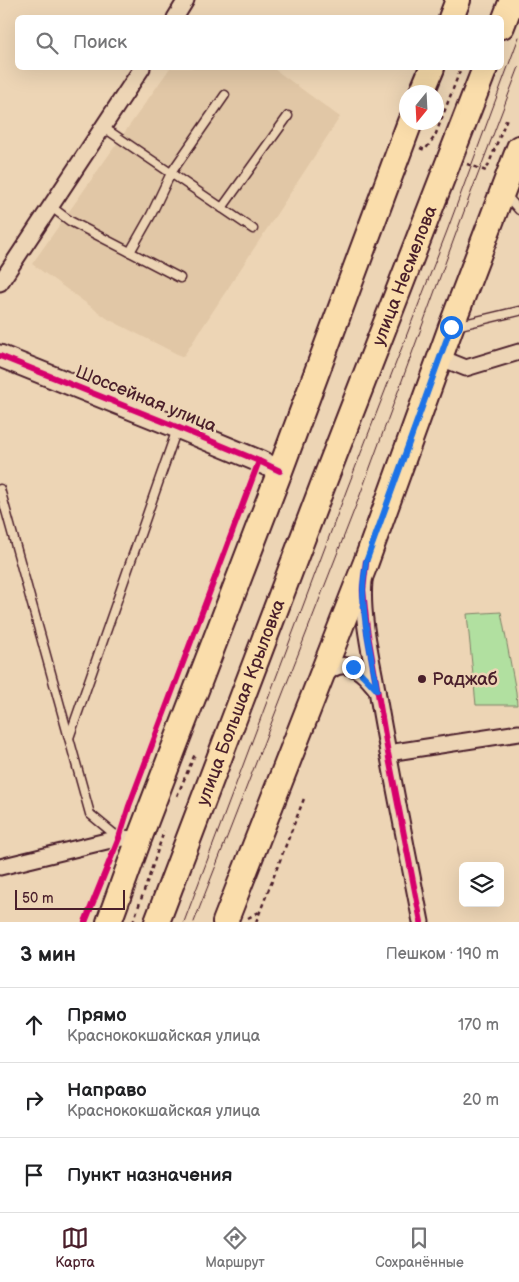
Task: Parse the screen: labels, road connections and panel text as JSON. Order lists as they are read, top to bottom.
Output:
{
  "streets": {
    "main road": ["улица Несмелова", "улица Большая Крыловка"],
    "street": ["Шоссейная улица"]
  },
  "crossings": [
    ["улица Несмелова", "улица Большая Крыловка"]
  ],
  "places": ["Раджаб"],
  "scale_bar": "50 m",
  "north": "bottom",
  "page": {
    "search": "Поиск",
    "scale": "50 m",
    "heading": ["3 мин", "Пешком · 190 m"],
    "list": [
      ["Прямо", "Краснококшайская улица", "170 m"],
      ["Направо", "Краснококшайская улица", "20 m"],
      "Пункт назначения"
    ],
    "nav": ["Карта", "Маршрут", "Сохранённые"]
  }
}
